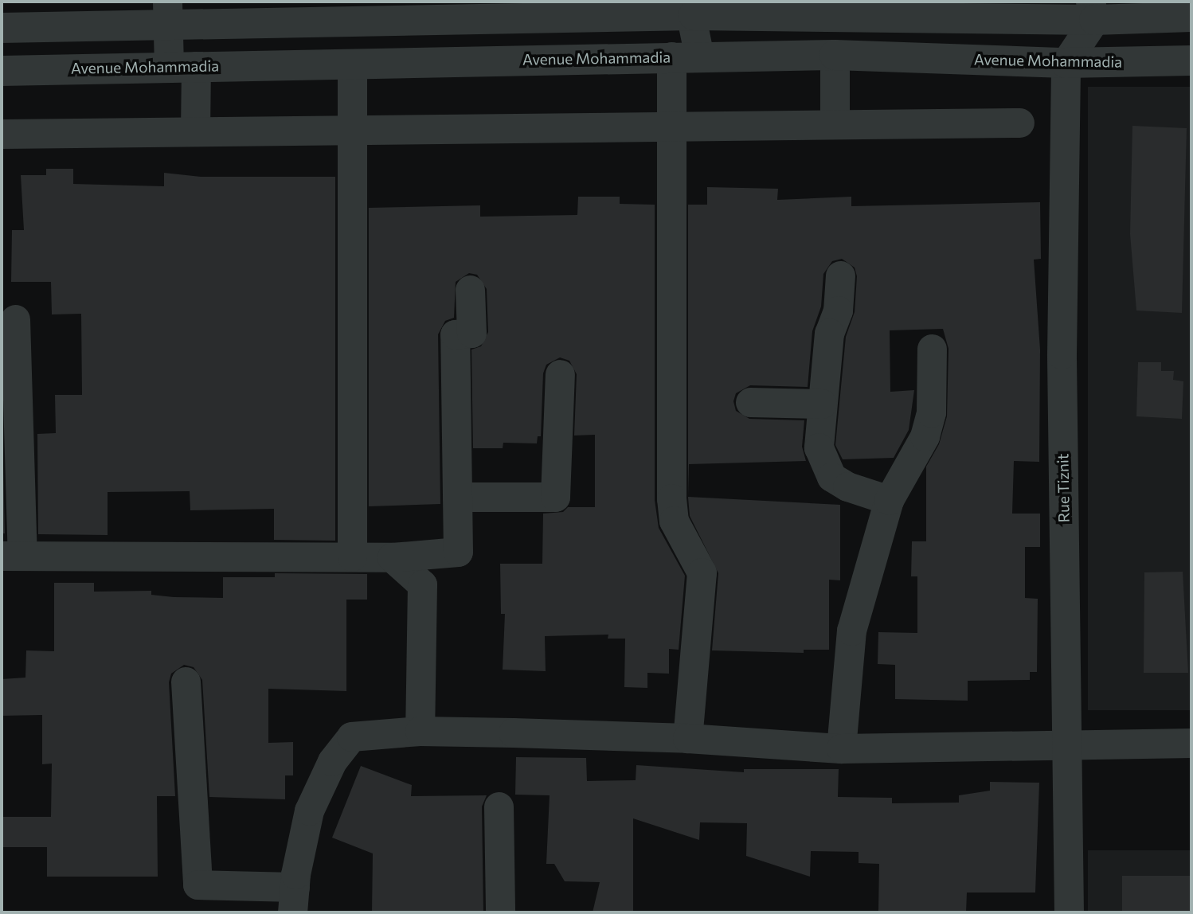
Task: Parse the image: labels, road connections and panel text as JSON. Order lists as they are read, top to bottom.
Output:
{
  "streets": {
    "street": ["Avenue Mohammadia", "Rue Tiznit"]
  },
  "crossings": [
    ["Avenue Mohammadia", "Rue Tiznit"]
  ]
}
